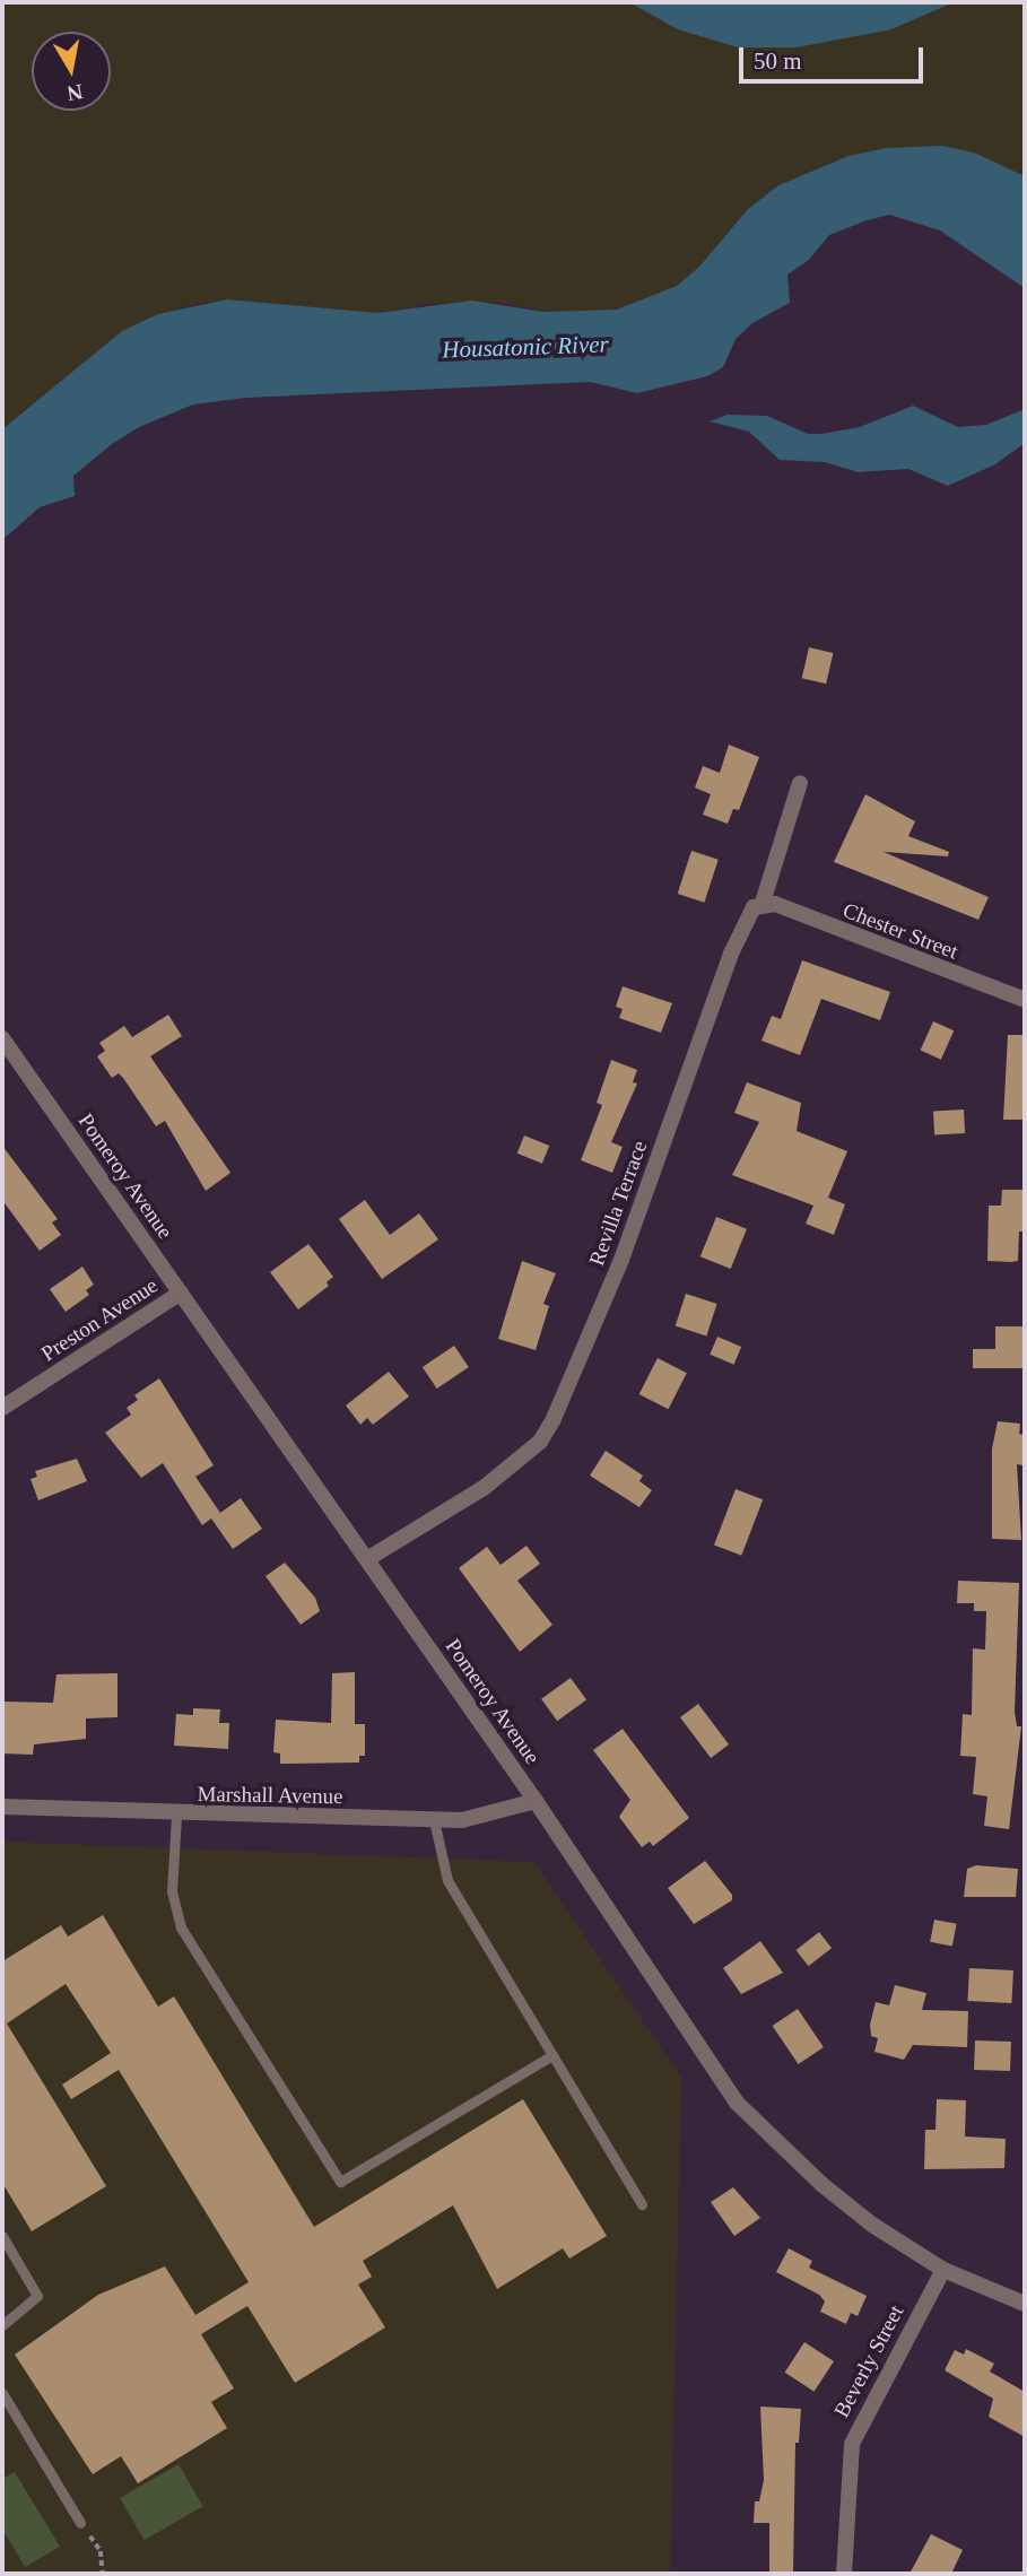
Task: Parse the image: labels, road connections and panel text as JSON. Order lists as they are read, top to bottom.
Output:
{
  "streets": {
    "street": [
      "Chester Street",
      "Pomeroy Avenue",
      "Revilla Terrace",
      "Preston Avenue",
      "Marshall Avenue",
      "Beverly Street"
    ]
  },
  "crossings": [
    ["Chester Street", "Revilla Terrace"],
    ["Pomeroy Avenue", "Revilla Terrace"],
    ["Pomeroy Avenue", "Preston Avenue"],
    ["Pomeroy Avenue", "Marshall Avenue"],
    ["Pomeroy Avenue", "Beverly Street"]
  ],
  "water": ["Housatonic River"],
  "scale_bar": "50 m",
  "north": "bottom"
}
